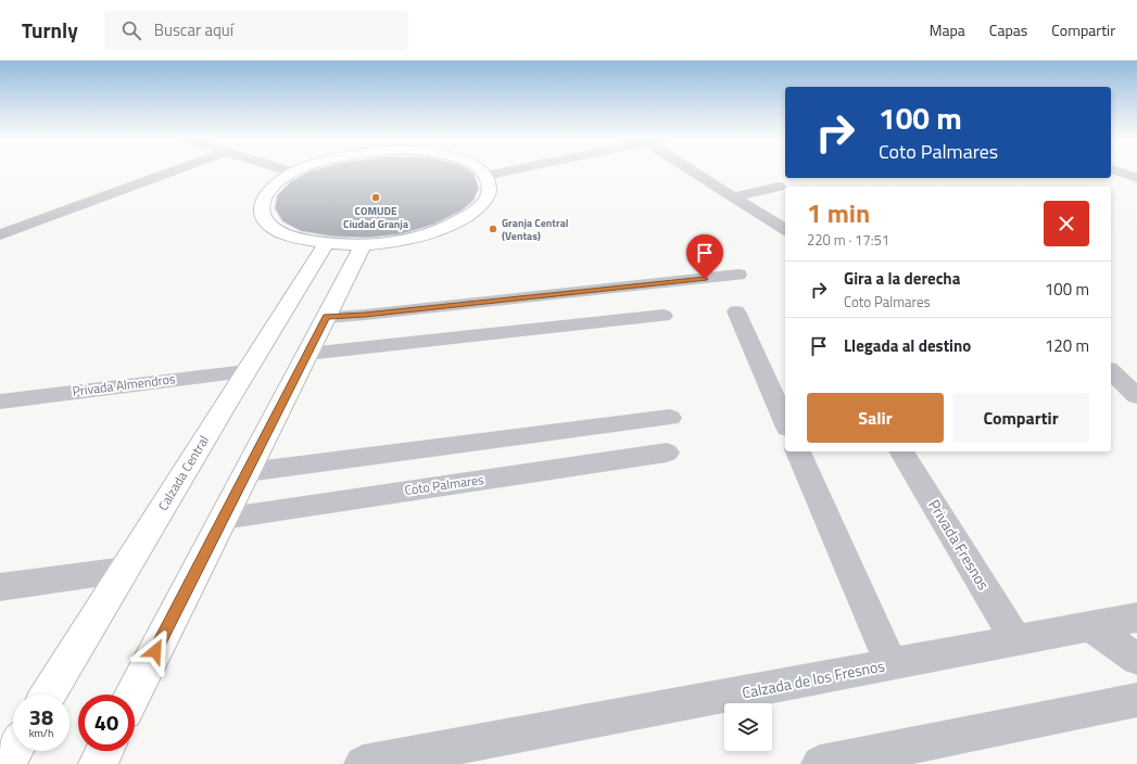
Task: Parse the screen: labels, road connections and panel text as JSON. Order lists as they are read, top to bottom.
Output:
{
  "streets": {
    "street": [
      "Privada Almendros",
      "Calzada Central",
      "Coto Palmares",
      "Privada Fresnos",
      "Calzada de los Fresnos"
    ]
  },
  "crossings": [
    ["Privada Almendros", "Calzada Central"],
    ["Privada Fresnos", "Calzada de los Fresnos"]
  ],
  "places": ["COMUDE Ciudad Granja", "Granja Central (Ventas)"],
  "page": {
    "header": "Turnly",
    "search": "Buscar aquí",
    "nav": ["Mapa", "Capas", "Compartir"],
    "turn": ["100 m", "Coto Palmares"],
    "heading": ["1 min", "220 m · 17:51"],
    "list": [
      {
        "name": "Gira a la derecha",
        "note": "Coto Palmares",
        "value": "100 m"
      },
      {
        "name": "Llegada al destino",
        "value": "120 m"
      }
    ],
    "buttons": ["Salir", "Compartir"],
    "speed": "38 km/h",
    "limit": "40"
  }
}
